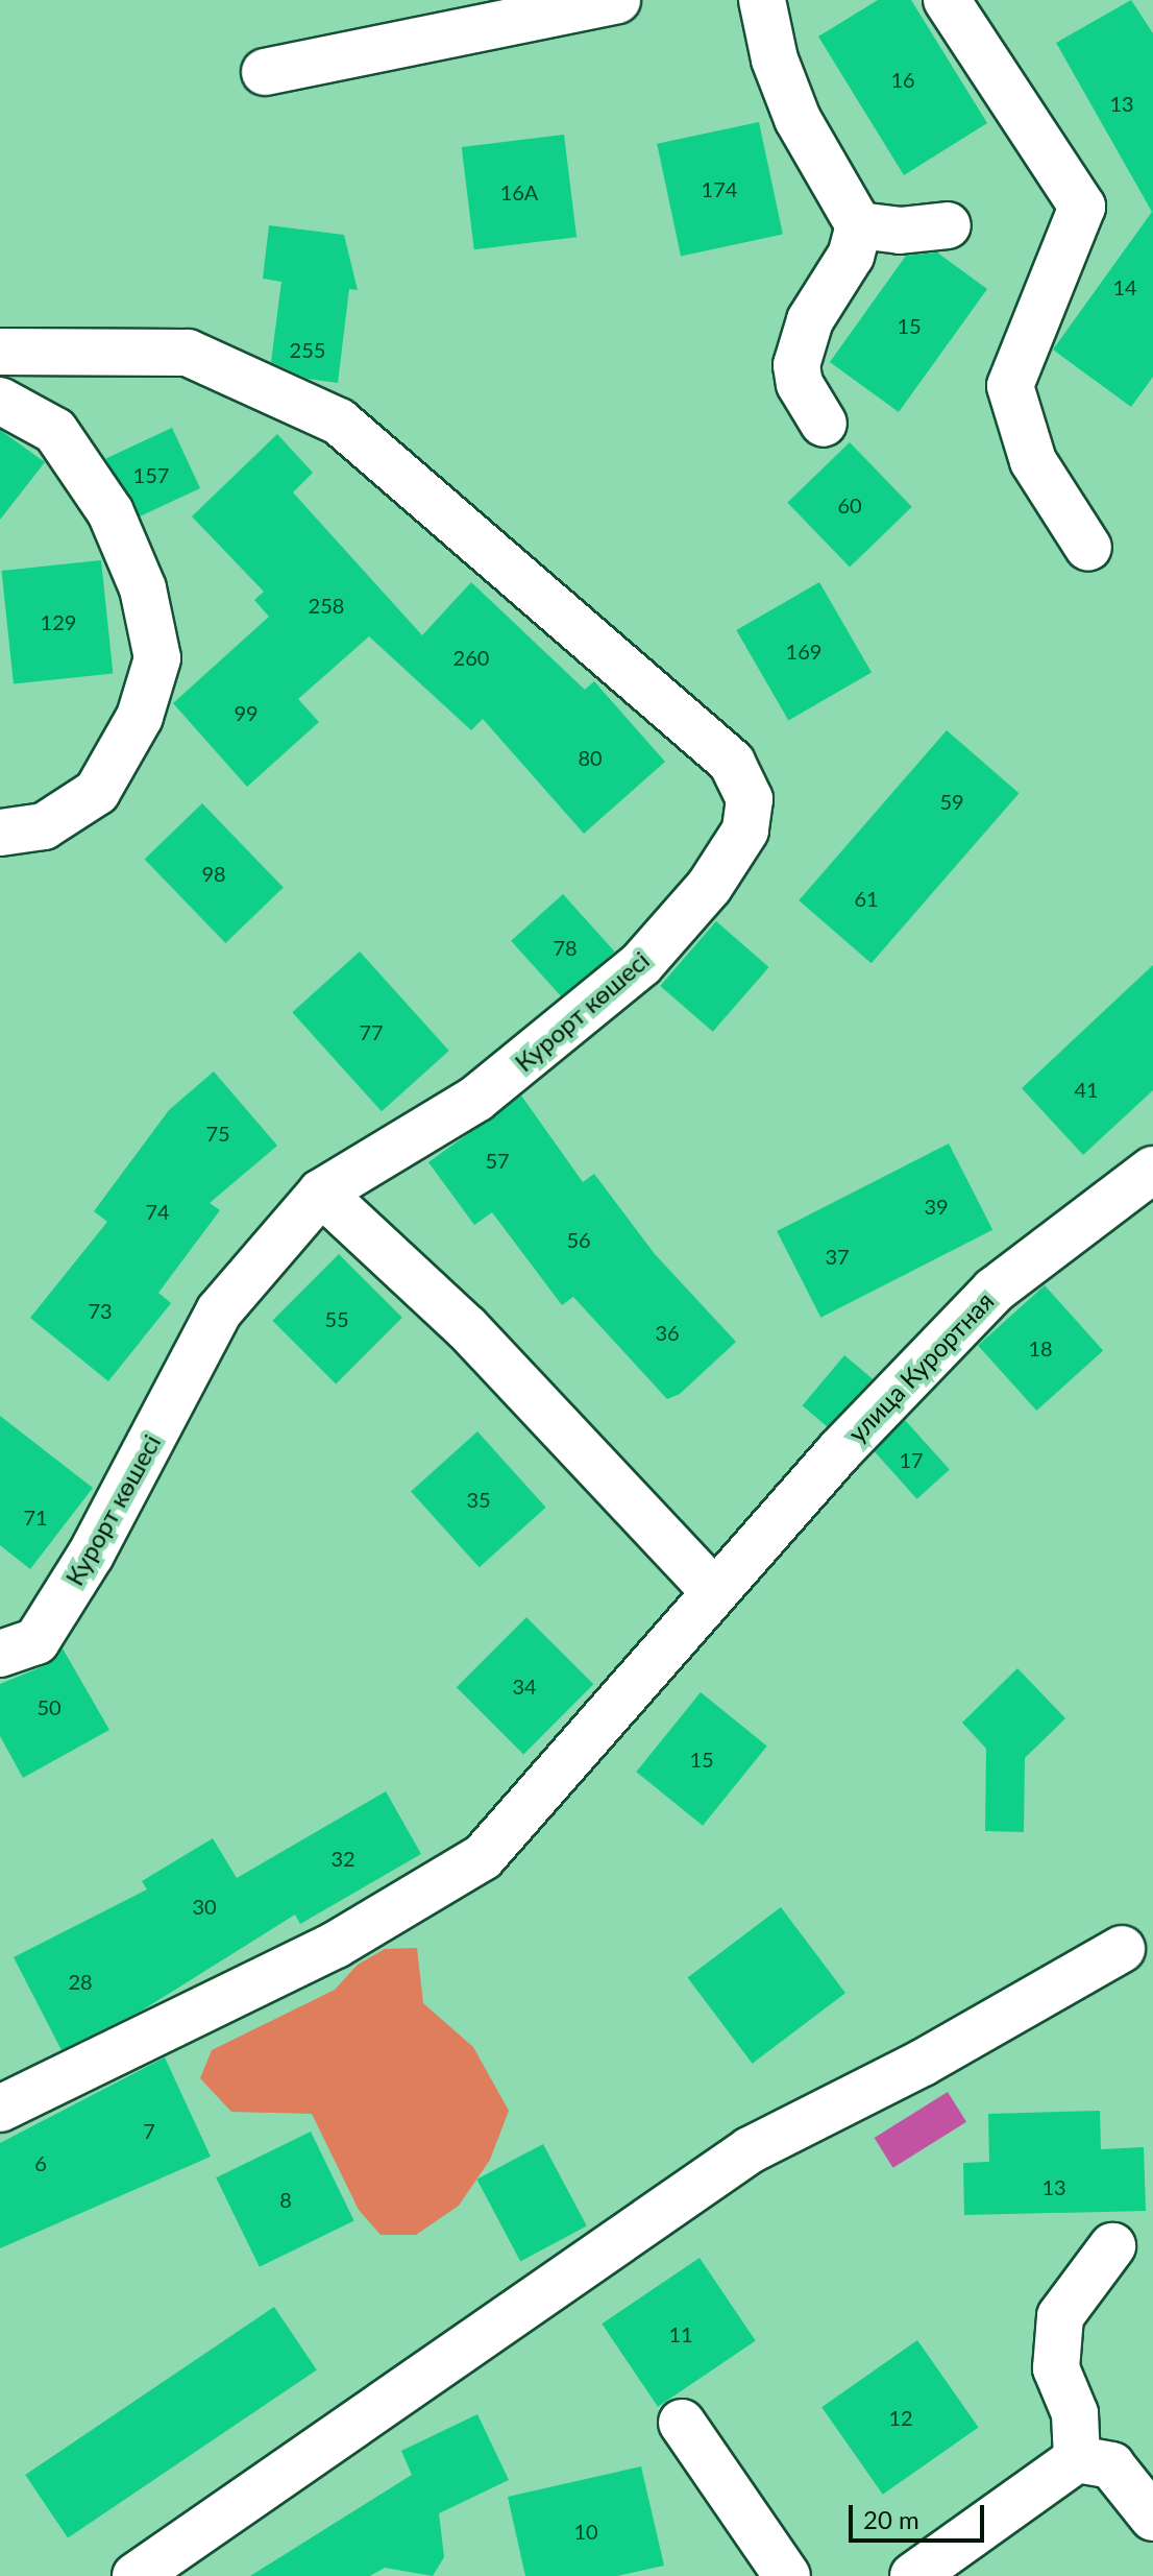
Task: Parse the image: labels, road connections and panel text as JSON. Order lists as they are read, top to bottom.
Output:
{
  "streets": {
    "street": ["Курорт көшесі", "улица Курортная"]
  },
  "house_numbers": [
    "16",
    "13",
    "174",
    "16А",
    "14",
    "15",
    "255",
    "157",
    "60",
    "258",
    "129",
    "169",
    "260",
    "99",
    "80",
    "59",
    "98",
    "61",
    "78",
    "77",
    "41",
    "75",
    "57",
    "39",
    "74",
    "56",
    "37",
    "73",
    "55",
    "36",
    "18",
    "17",
    "35",
    "71",
    "34",
    "50",
    "15",
    "32",
    "30",
    "28",
    "7",
    "6",
    "13",
    "8",
    "11",
    "12",
    "10"
  ],
  "scale_bar": "20 m"
}
